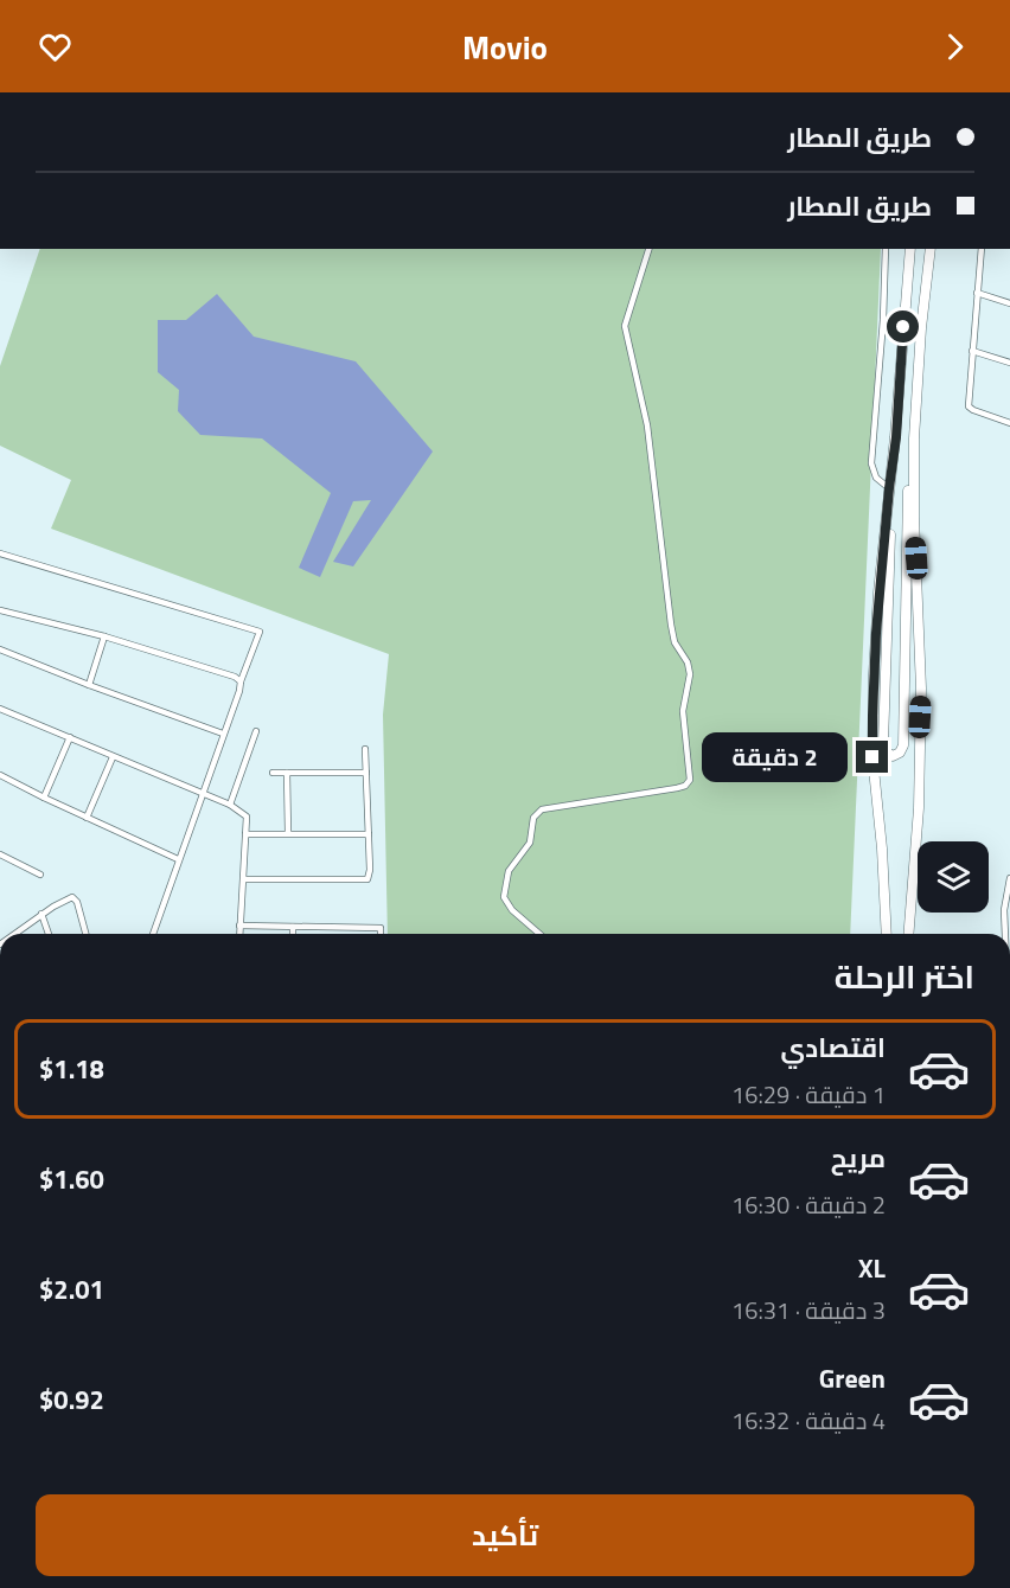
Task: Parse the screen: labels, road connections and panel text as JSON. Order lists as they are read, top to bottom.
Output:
{
  "page": {
    "header": "Movio",
    "banner": ["طريق المطار", "طريق المطار"],
    "bubble": "2 دقيقة",
    "heading": "اختر الرحلة",
    "list": [
      {
        "name": "اقتصادي",
        "note": "1 دقيقة · 16:29",
        "value": "$1.18"
      },
      {
        "name": "مريح",
        "note": "2 دقيقة · 16:30",
        "value": "$1.60"
      },
      {
        "name": "XL",
        "note": "3 دقيقة · 16:31",
        "value": "$2.01"
      },
      {
        "name": "Green",
        "note": "4 دقيقة · 16:32",
        "value": "$0.92"
      }
    ],
    "buttons": "تأكيد"
  }
}
